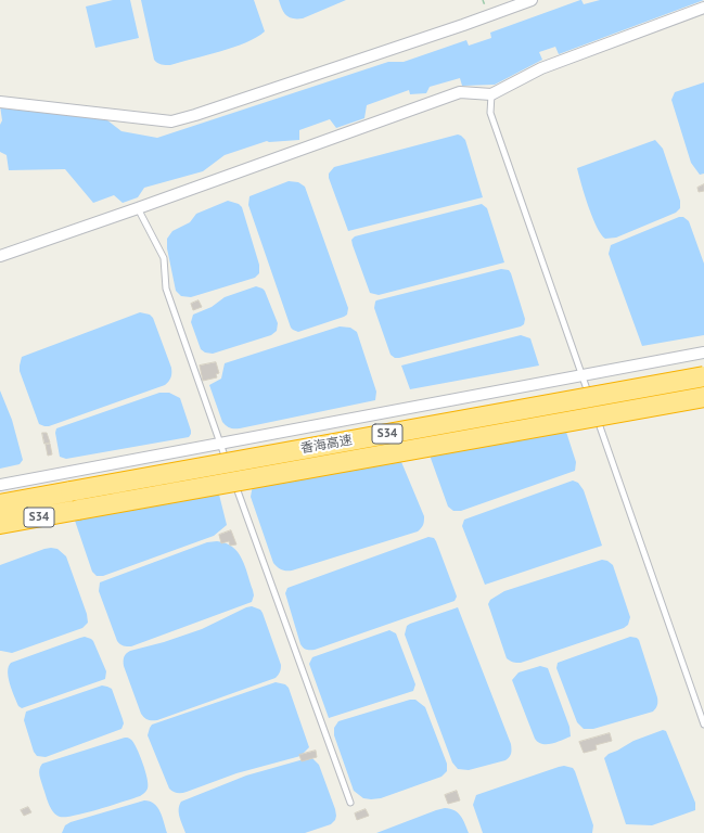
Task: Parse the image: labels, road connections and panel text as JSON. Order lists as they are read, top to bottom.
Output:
{
  "streets": {
    "highway": ["S34", "香海高速"]
  }
}
